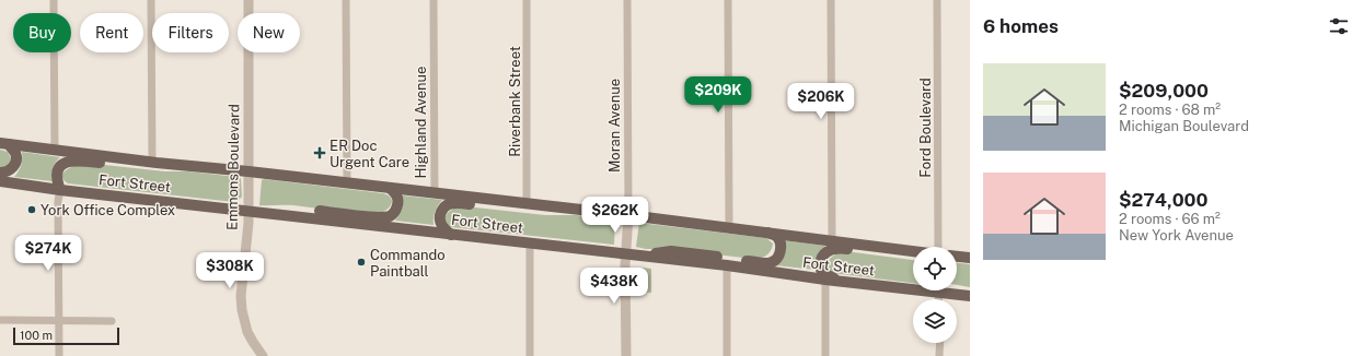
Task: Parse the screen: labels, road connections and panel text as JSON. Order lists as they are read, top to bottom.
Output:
{
  "streets": {
    "main road": ["Fort Street"],
    "street": [
      "Riverbank Street",
      "Highland Avenue",
      "Moran Avenue",
      "Ford Boulevard",
      "Emmons Boulevard"
    ]
  },
  "crossings": [
    ["Riverbank Street", "Fort Street"],
    ["Highland Avenue", "Fort Street"],
    ["Moran Avenue", "Fort Street"],
    ["Emmons Boulevard", "Fort Street"]
  ],
  "places": {
    "health": ["ER Doc Urgent Care"],
    "other": ["York Office Complex", "Commando Paintball"]
  },
  "scale_bar": "100 m",
  "page": {
    "heading": "6 homes",
    "chip": [
      "Buy",
      "Rent",
      "Filters",
      "New"
    ],
    "list": [
      {
        "name": "$209,000",
        "note": "2 rooms · 68 m² · Michigan Boulevard"
      },
      {
        "name": "$274,000",
        "note": "2 rooms · 66 m² · New York Avenue"
      }
    ],
    "price": [
      "$209K",
      "$206K",
      "$262K",
      "$274K",
      "$308K",
      "$438K"
    ],
    "scale": "100 m"
  }
}
